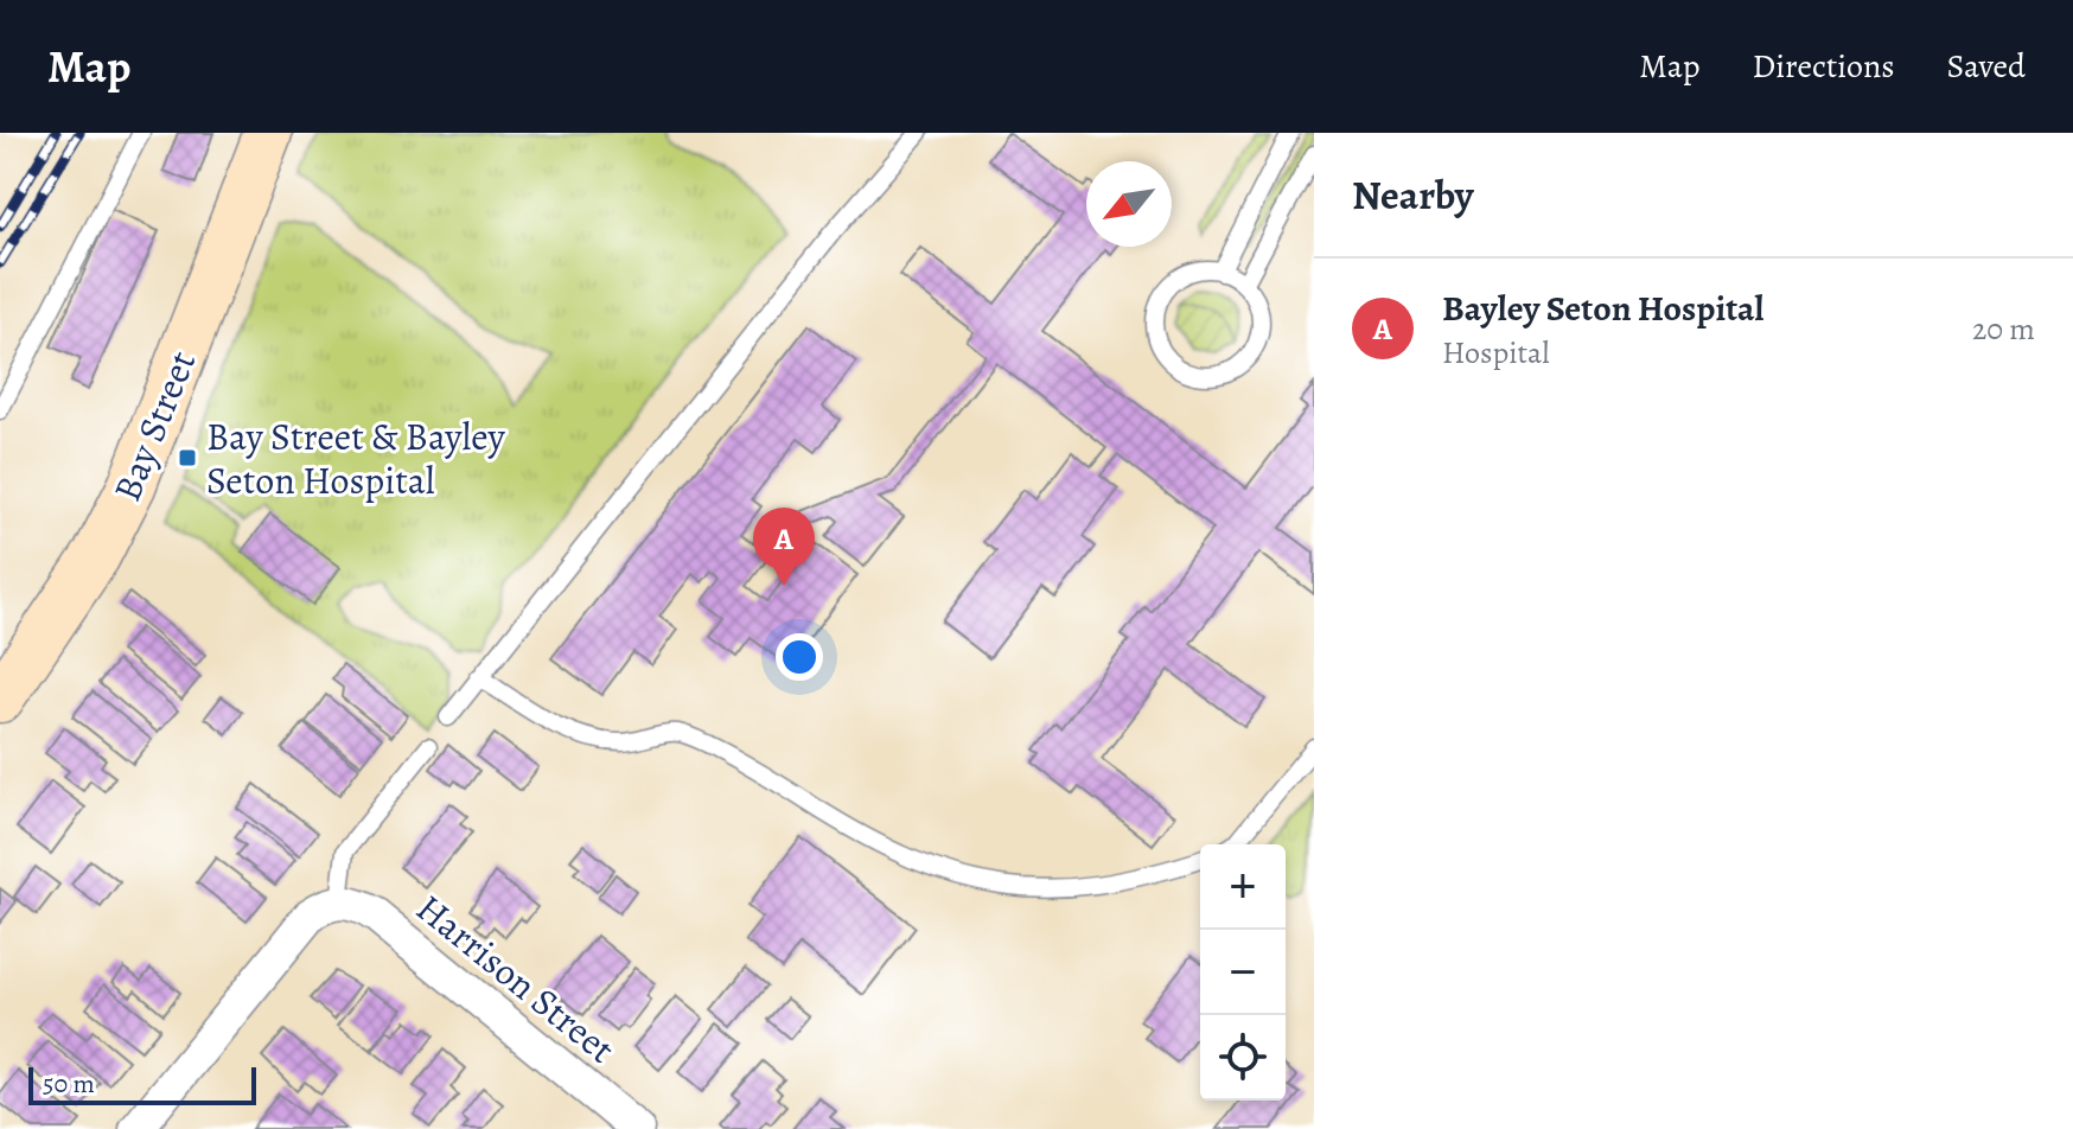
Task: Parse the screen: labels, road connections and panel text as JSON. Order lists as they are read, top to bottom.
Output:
{
  "streets": {
    "main road": ["Bay Street"],
    "street": ["Harrison Street"]
  },
  "places": {
    "transit": ["Bay Street & Bayley Seton Hospital"]
  },
  "scale_bar": "50 m",
  "north": "bottom left",
  "page": {
    "header": "Map",
    "nav": ["Map", "Directions", "Saved"],
    "heading": "Nearby",
    "list": [
      {
        "mark": "A",
        "name": "Bayley Seton Hospital",
        "note": "Hospital",
        "value": "20 m"
      }
    ],
    "pins": "A",
    "map_buttons": ["+", "−"],
    "scale": "50 m"
  }
}
